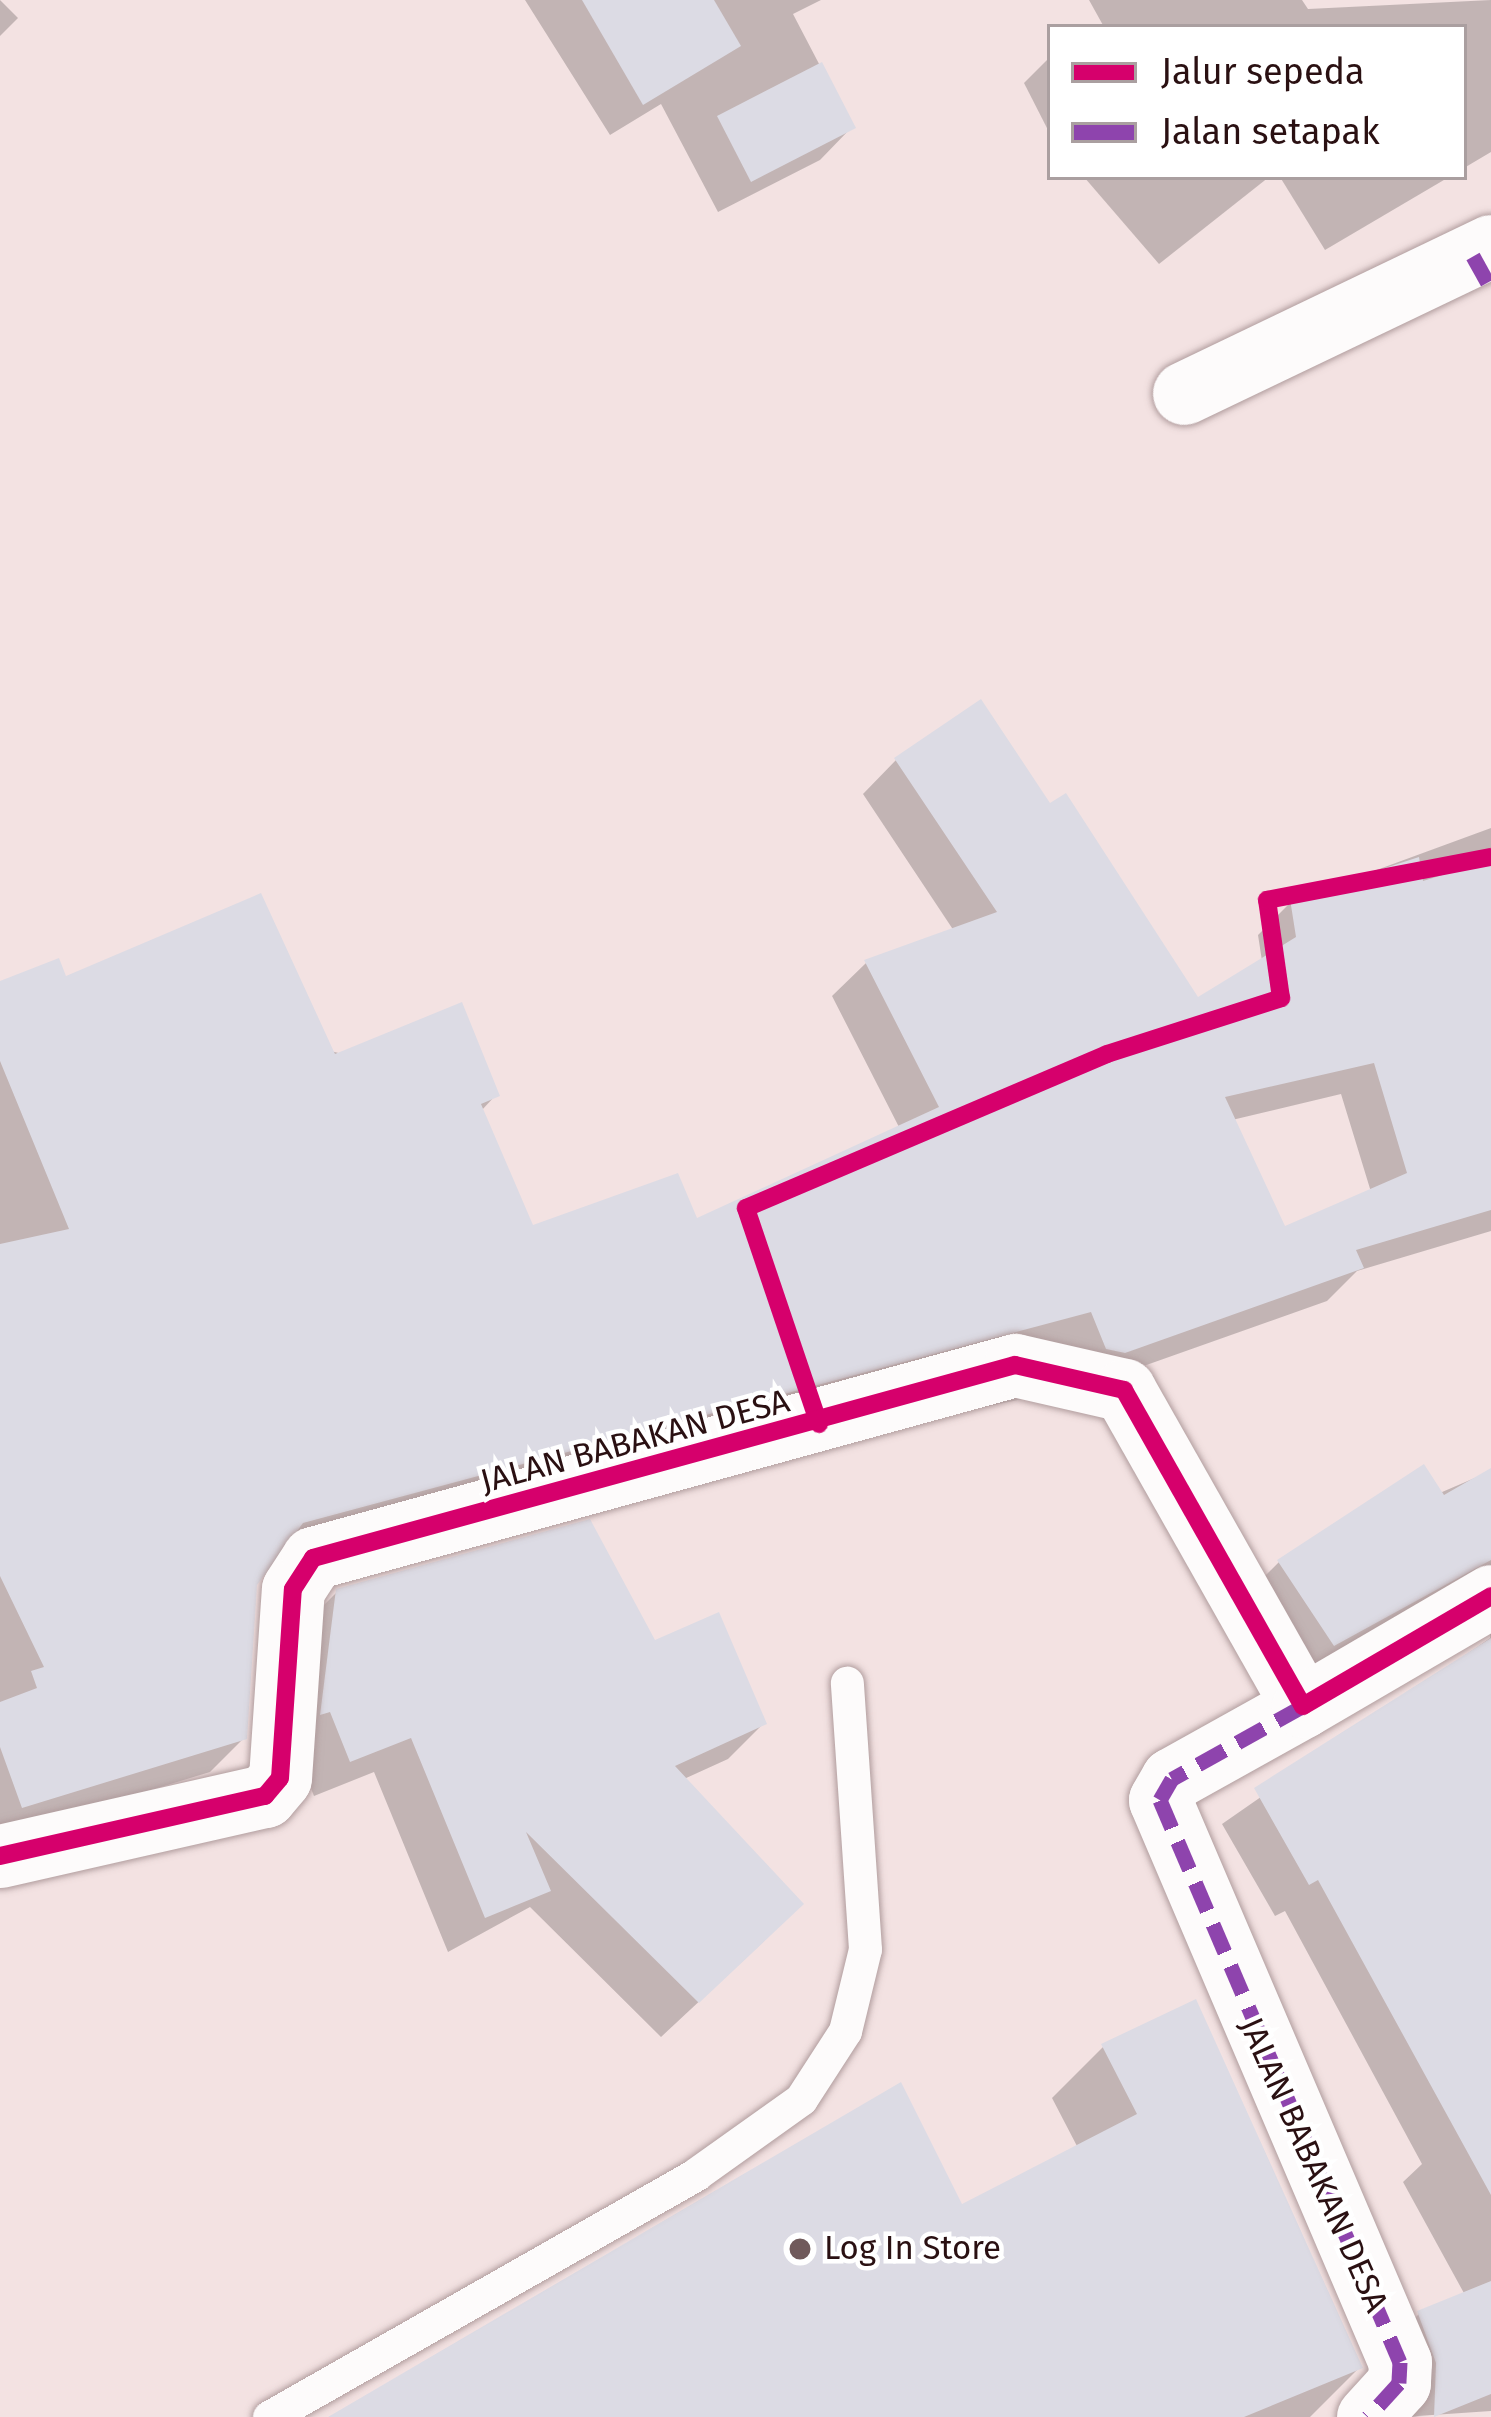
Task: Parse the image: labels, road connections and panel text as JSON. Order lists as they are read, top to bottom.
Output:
{
  "streets": {
    "street": ["JALAN BABAKAN DESA"]
  },
  "places": ["Log In Store"],
  "legend": ["Jalur sepeda", "Jalan setapak"]
}
